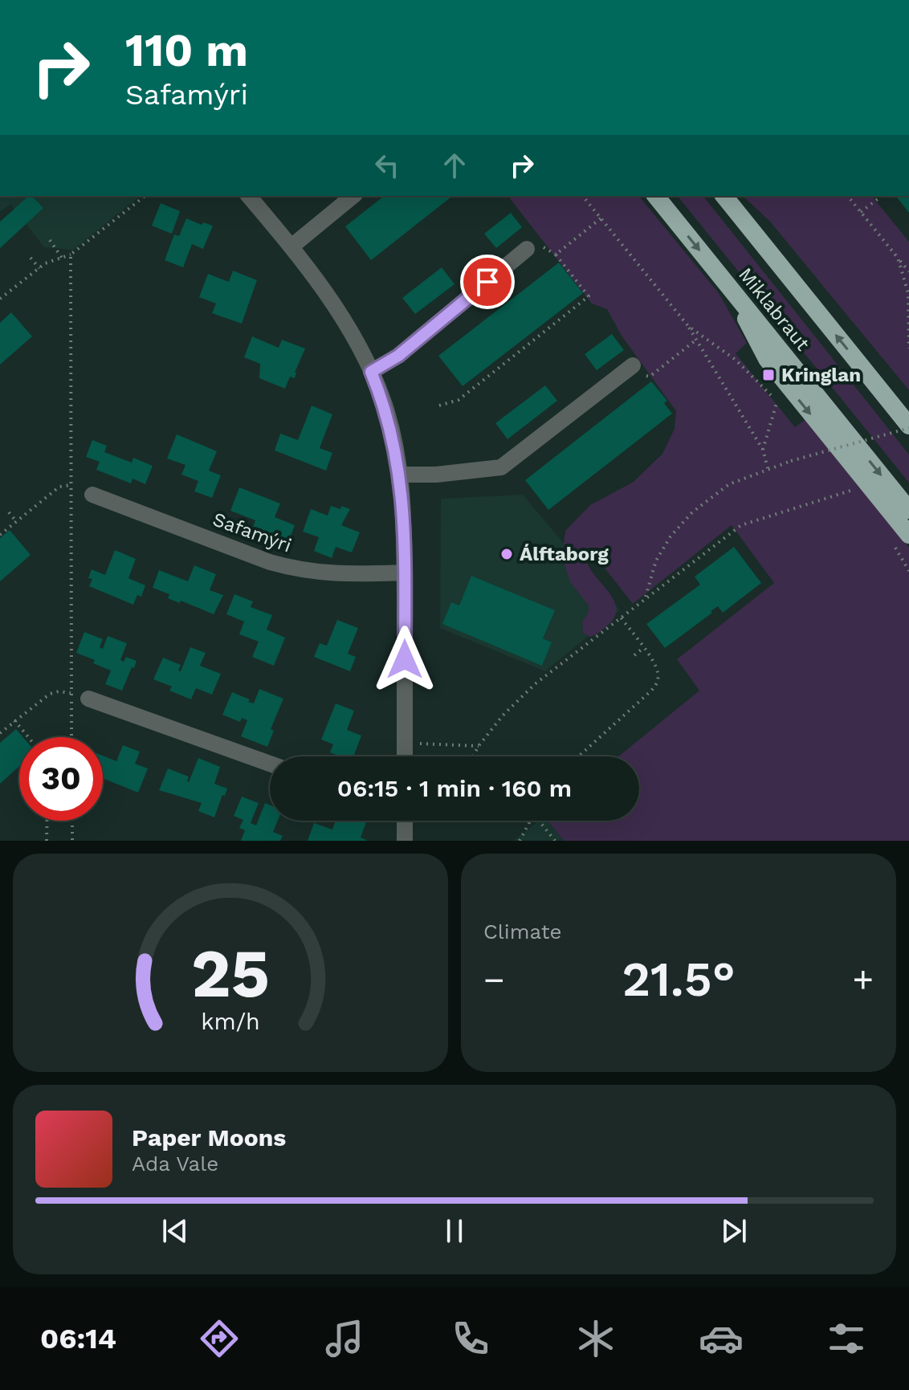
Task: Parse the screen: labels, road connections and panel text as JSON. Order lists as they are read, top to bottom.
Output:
{
  "streets": {
    "highway": ["Miklabraut"],
    "street": ["Safamýri"]
  },
  "places": {
    "transit": ["Kringlan"],
    "other": ["Álftaborg"]
  },
  "page": {
    "turn": ["110 m", "Safamýri"],
    "limit": "30",
    "trip": "06:15 · 1 min · 160 m",
    "tile": "Climate",
    "heat": ["−", "21.5°", "+"],
    "song": ["Paper Moons", "Ada Vale"],
    "tabs": "06:14",
    "gauge": ["25", "km/h"]
  }
}
